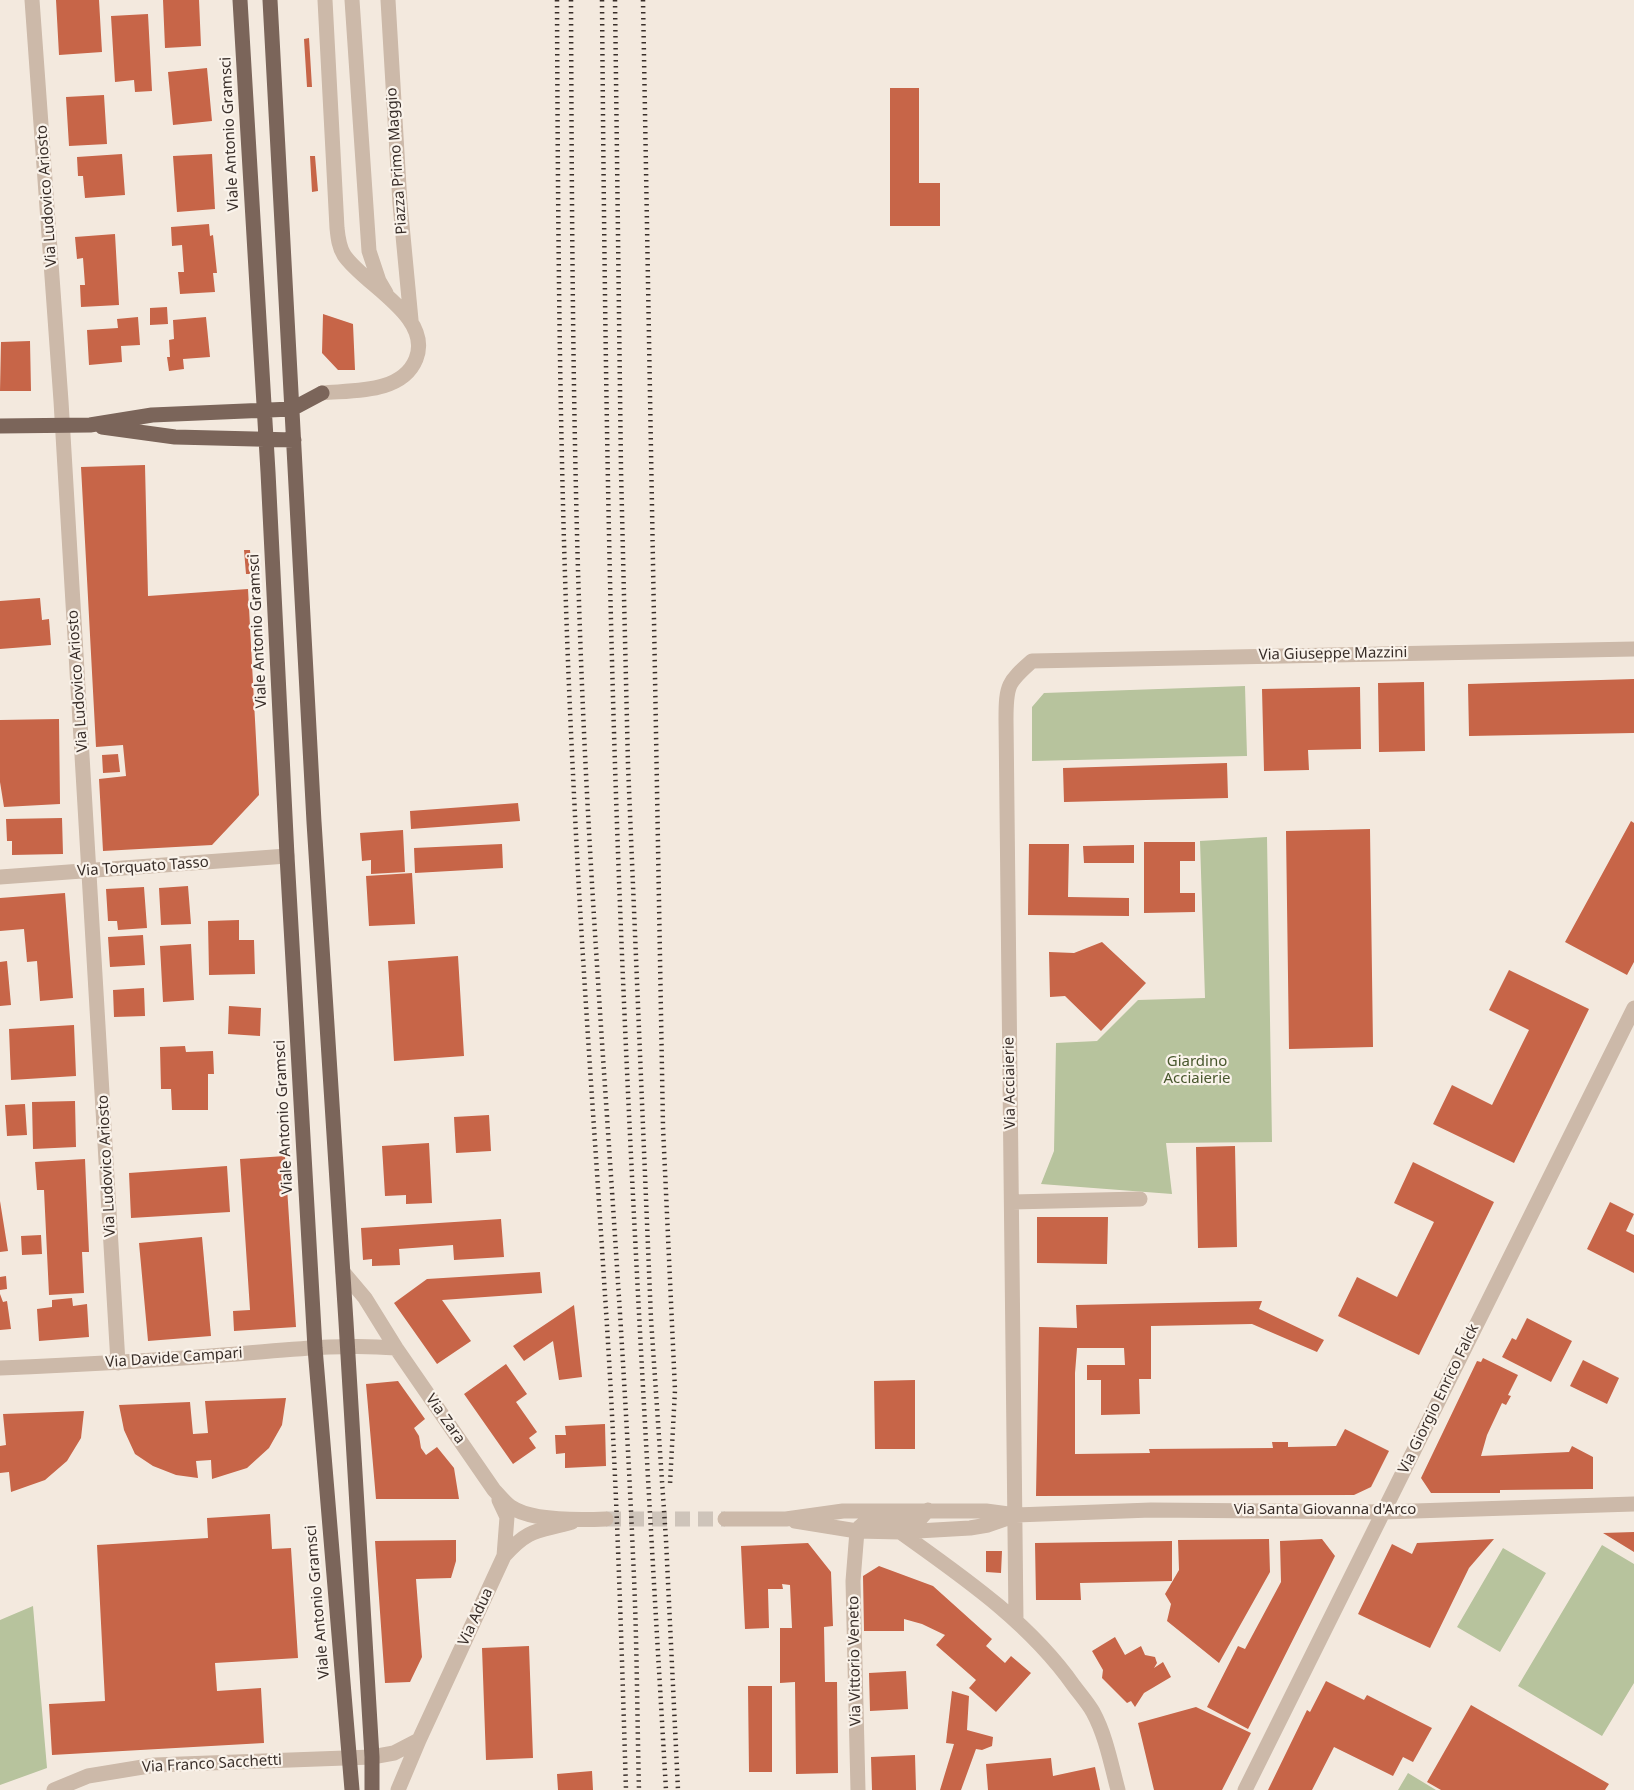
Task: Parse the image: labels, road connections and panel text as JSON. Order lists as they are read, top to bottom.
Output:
{
  "streets": {
    "main road": ["Viale Antonio Gramsci"],
    "street": [
      "Piazza Primo Maggio",
      "Via Ludovico Ariosto",
      "Via Giuseppe Mazzini",
      "Via Torquato Tasso",
      "Via Acciaierie",
      "Via Davide Campari",
      "Via Giorgio Enrico Falck",
      "Via Zara",
      "Via Santa Giovanna d'Arco",
      "Via Adua",
      "Via Vittorio Veneto",
      "Via Franco Sacchetti"
    ]
  },
  "crossings": [
    ["Viale Antonio Gramsci", "Via Torquato Tasso"],
    ["Viale Antonio Gramsci", "Via Davide Campari"],
    ["Viale Antonio Gramsci", "Via Franco Sacchetti"],
    ["Via Ludovico Ariosto", "Via Torquato Tasso"],
    ["Via Ludovico Ariosto", "Via Davide Campari"],
    ["Via Giuseppe Mazzini", "Via Acciaierie"],
    ["Via Acciaierie", "Via Santa Giovanna d'Arco"],
    ["Via Giorgio Enrico Falck", "Via Santa Giovanna d'Arco"],
    ["Via Zara", "Via Adua"]
  ],
  "parks": ["Giardino Acciaierie"]
}
